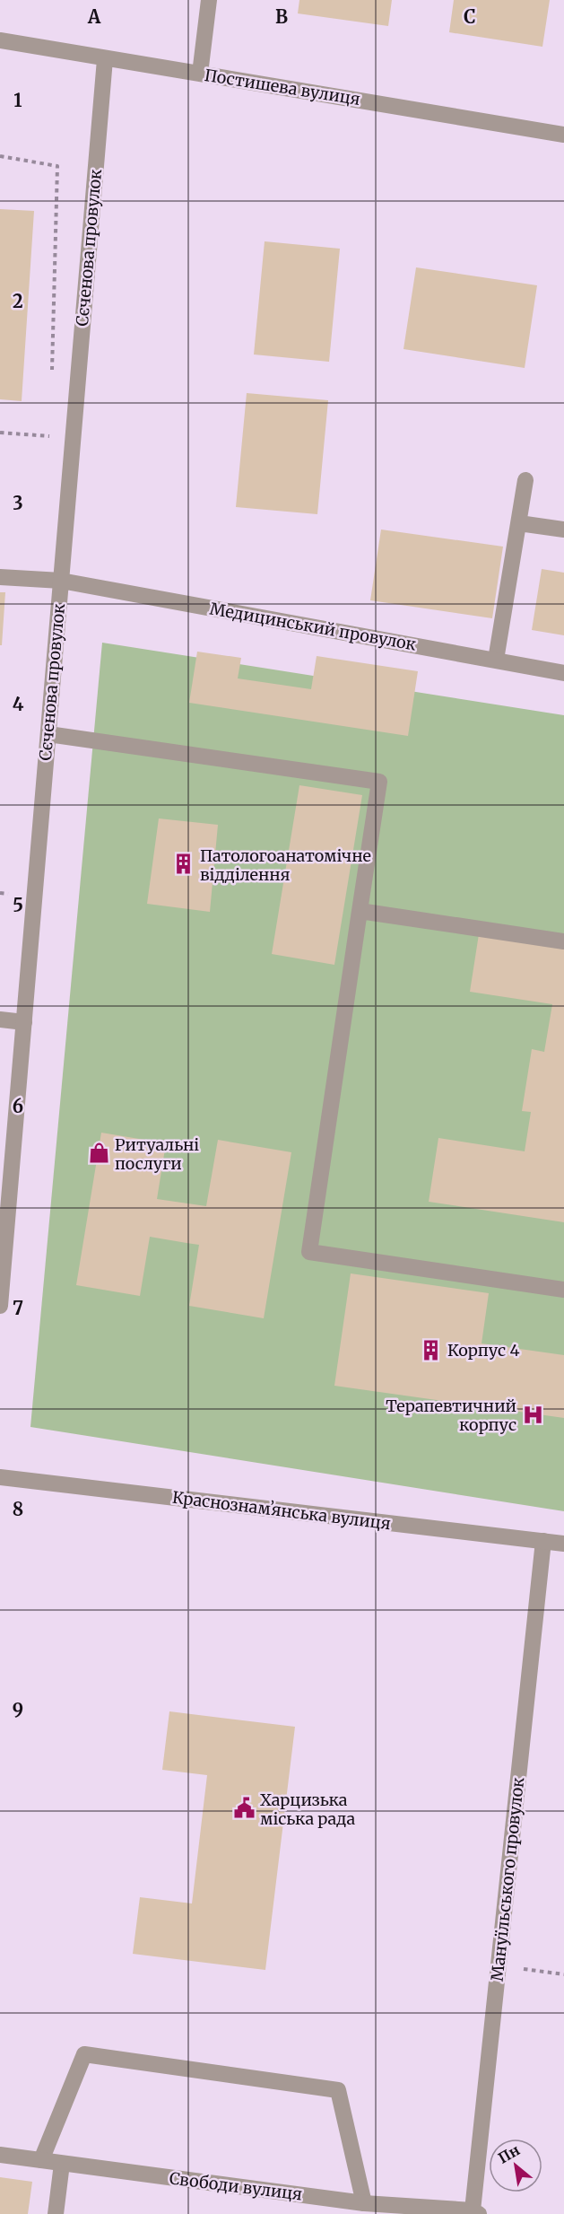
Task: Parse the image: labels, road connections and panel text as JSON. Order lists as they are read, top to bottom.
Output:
{
  "streets": {
    "street": [
      "Постишева вулиця",
      "Сєченова провулок",
      "Медицинський провулок",
      "Краснознамʼянська вулиця",
      "Мануїльського провулок",
      "Свободи вулиця"
    ]
  },
  "crossings": [
    ["Постишева вулиця", "Сєченова провулок"],
    ["Сєченова провулок", "Медицинський провулок"],
    ["Краснознамʼянська вулиця", "Мануїльського провулок"],
    ["Мануїльського провулок", "Свободи вулиця"]
  ],
  "places": {
    "building": ["Патологоанатомічне відділення", "Корпус 4"],
    "shop": ["Ритуальні послуги"],
    "hospital": ["Терапевтичний корпус"],
    "public building": ["Харцизька міська рада"]
  },
  "north": "top left",
  "grid": {
    "columns": ["A", "B", "C"],
    "rows": [
      "1",
      "2",
      "3",
      "4",
      "5",
      "6",
      "7",
      "8",
      "9"
    ]
  }
}
